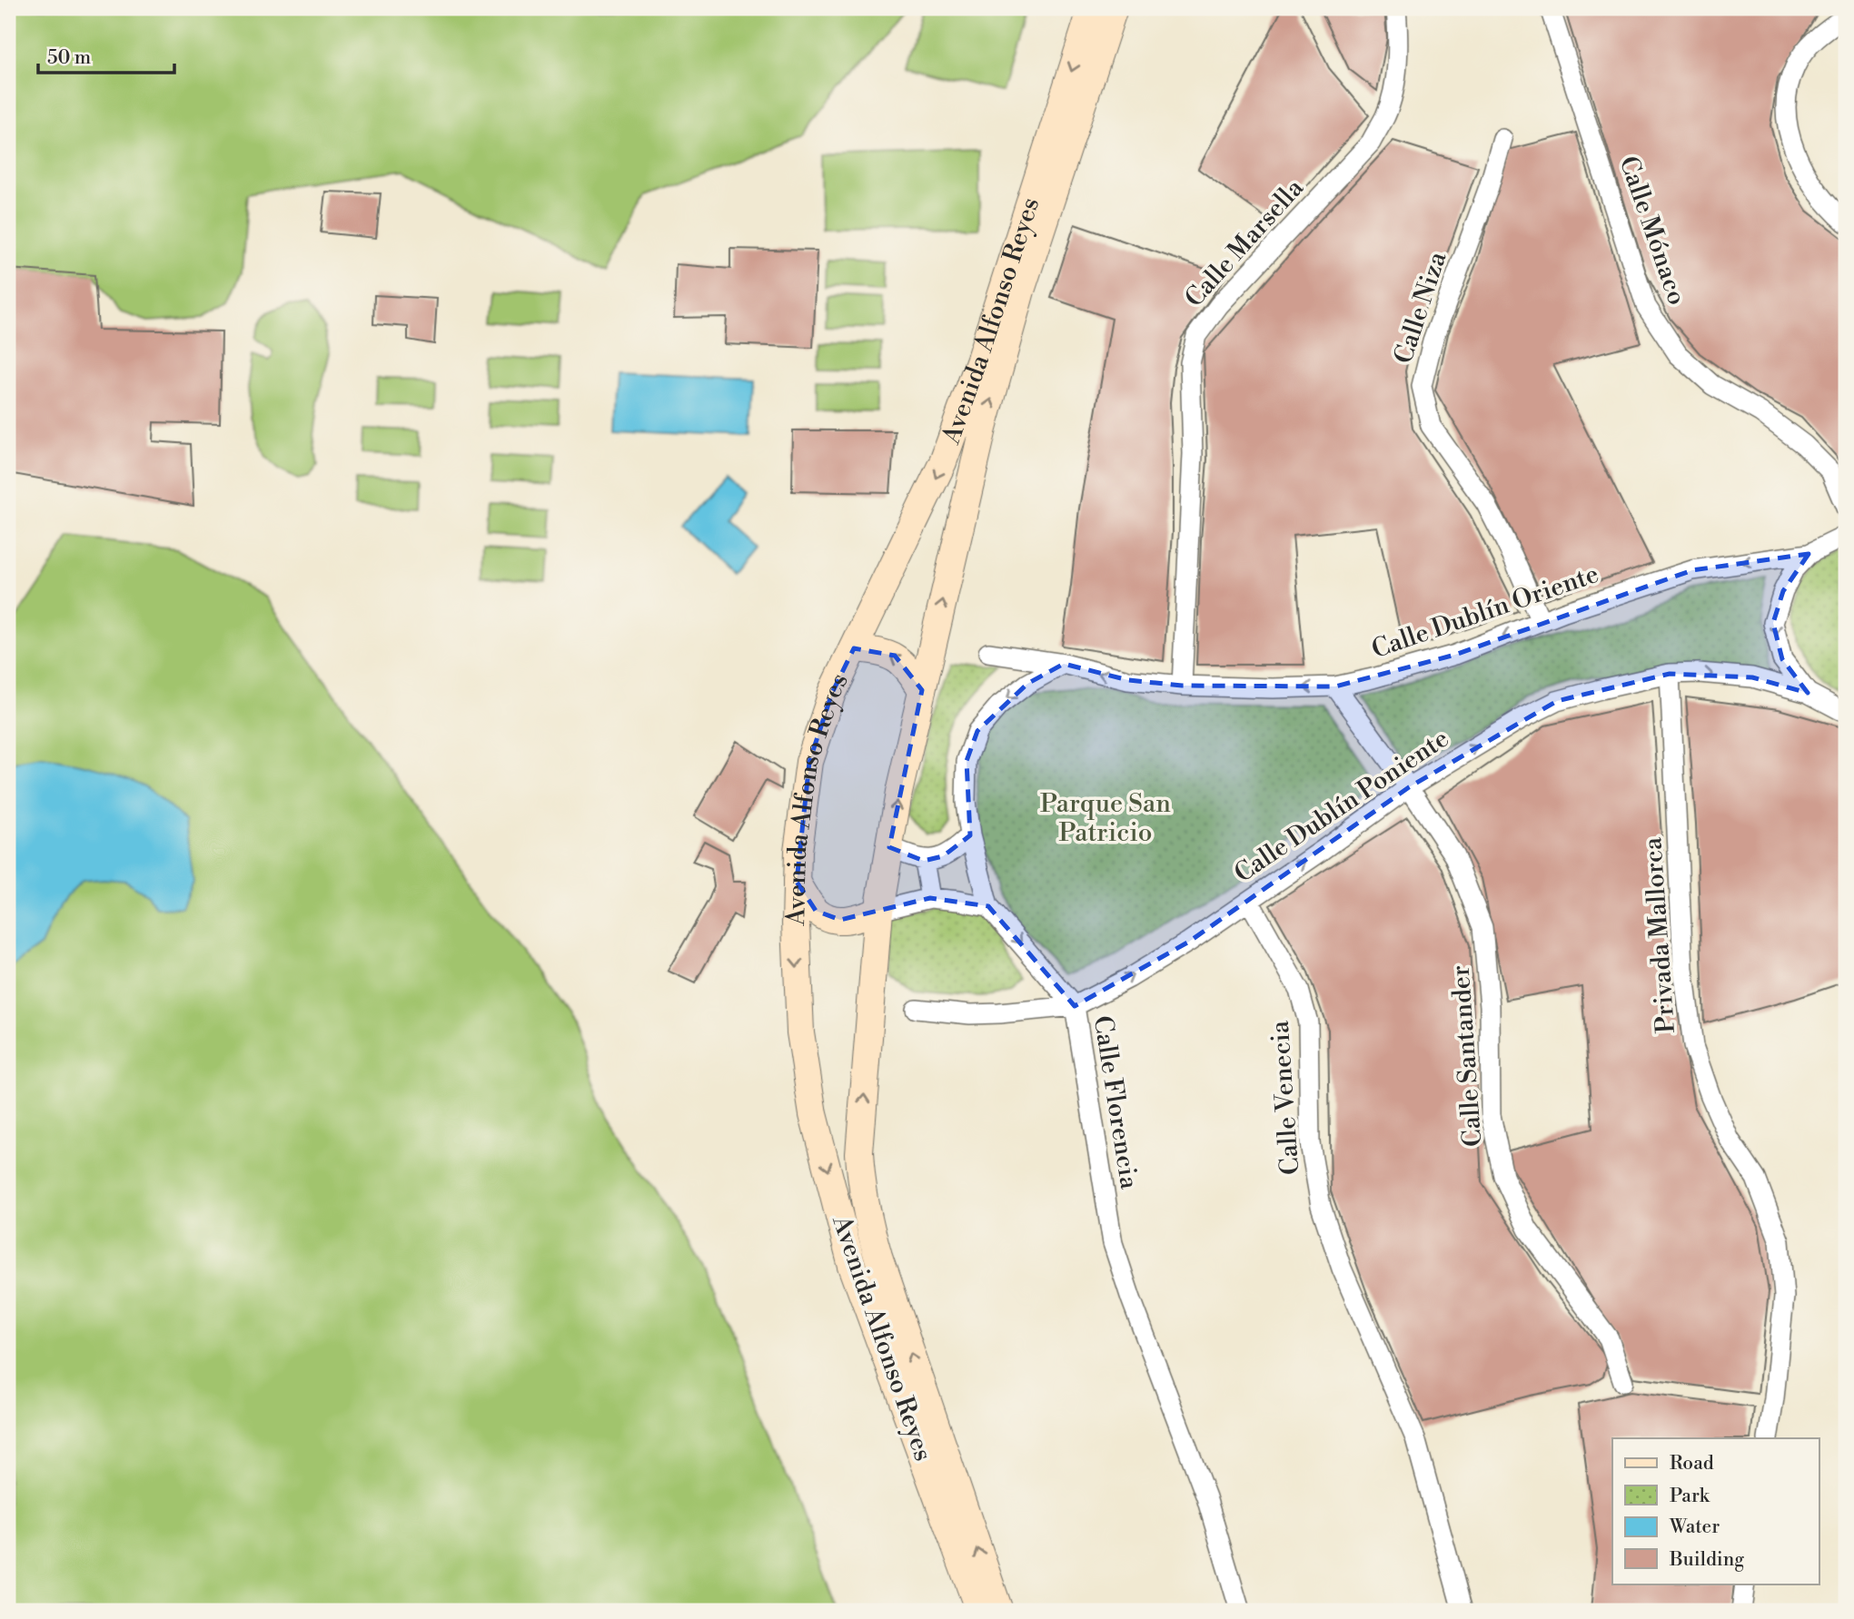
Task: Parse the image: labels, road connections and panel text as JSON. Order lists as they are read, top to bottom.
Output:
{
  "streets": {
    "main road": ["Avenida Alfonso Reyes"],
    "street": [
      "Calle Mónaco",
      "Calle Marsella",
      "Calle Niza",
      "Calle Dublín Oriente",
      "Calle Dublín Poniente",
      "Privada Mallorca",
      "Calle Santander",
      "Calle Venecia",
      "Calle Florencia"
    ]
  },
  "crossings": [
    ["Calle Marsella", "Calle Dublín Oriente"],
    ["Calle Niza", "Calle Dublín Oriente"],
    ["Calle Dublín Oriente", "Calle Dublín Poniente"],
    ["Calle Dublín Oriente", "Calle Santander"],
    ["Calle Dublín Oriente", "Calle Florencia"],
    ["Calle Dublín Poniente", "Privada Mallorca"],
    ["Calle Dublín Poniente", "Calle Santander"],
    ["Calle Dublín Poniente", "Calle Venecia"],
    ["Calle Dublín Poniente", "Calle Florencia"]
  ],
  "one_way": ["Calle Dublín Oriente", "Calle Dublín Poniente"],
  "parks": ["Parque San Patricio"],
  "legend": [
    "Road",
    "Park",
    "Water",
    "Building"
  ],
  "scale_bar": "50 m"
}
